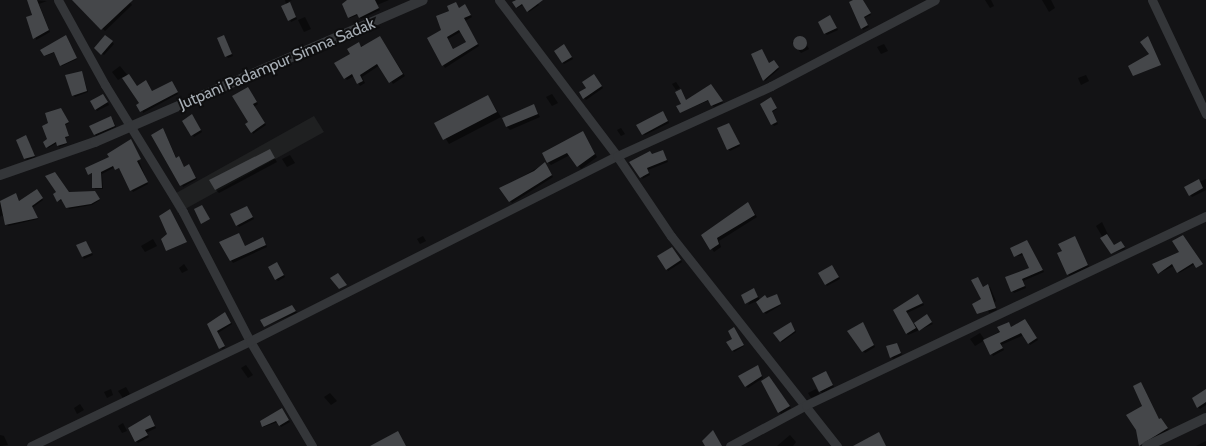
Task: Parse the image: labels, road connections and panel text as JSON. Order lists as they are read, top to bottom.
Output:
{
  "streets": {
    "street": ["Jutpani Padampur Simna Sadak"]
  }
}
